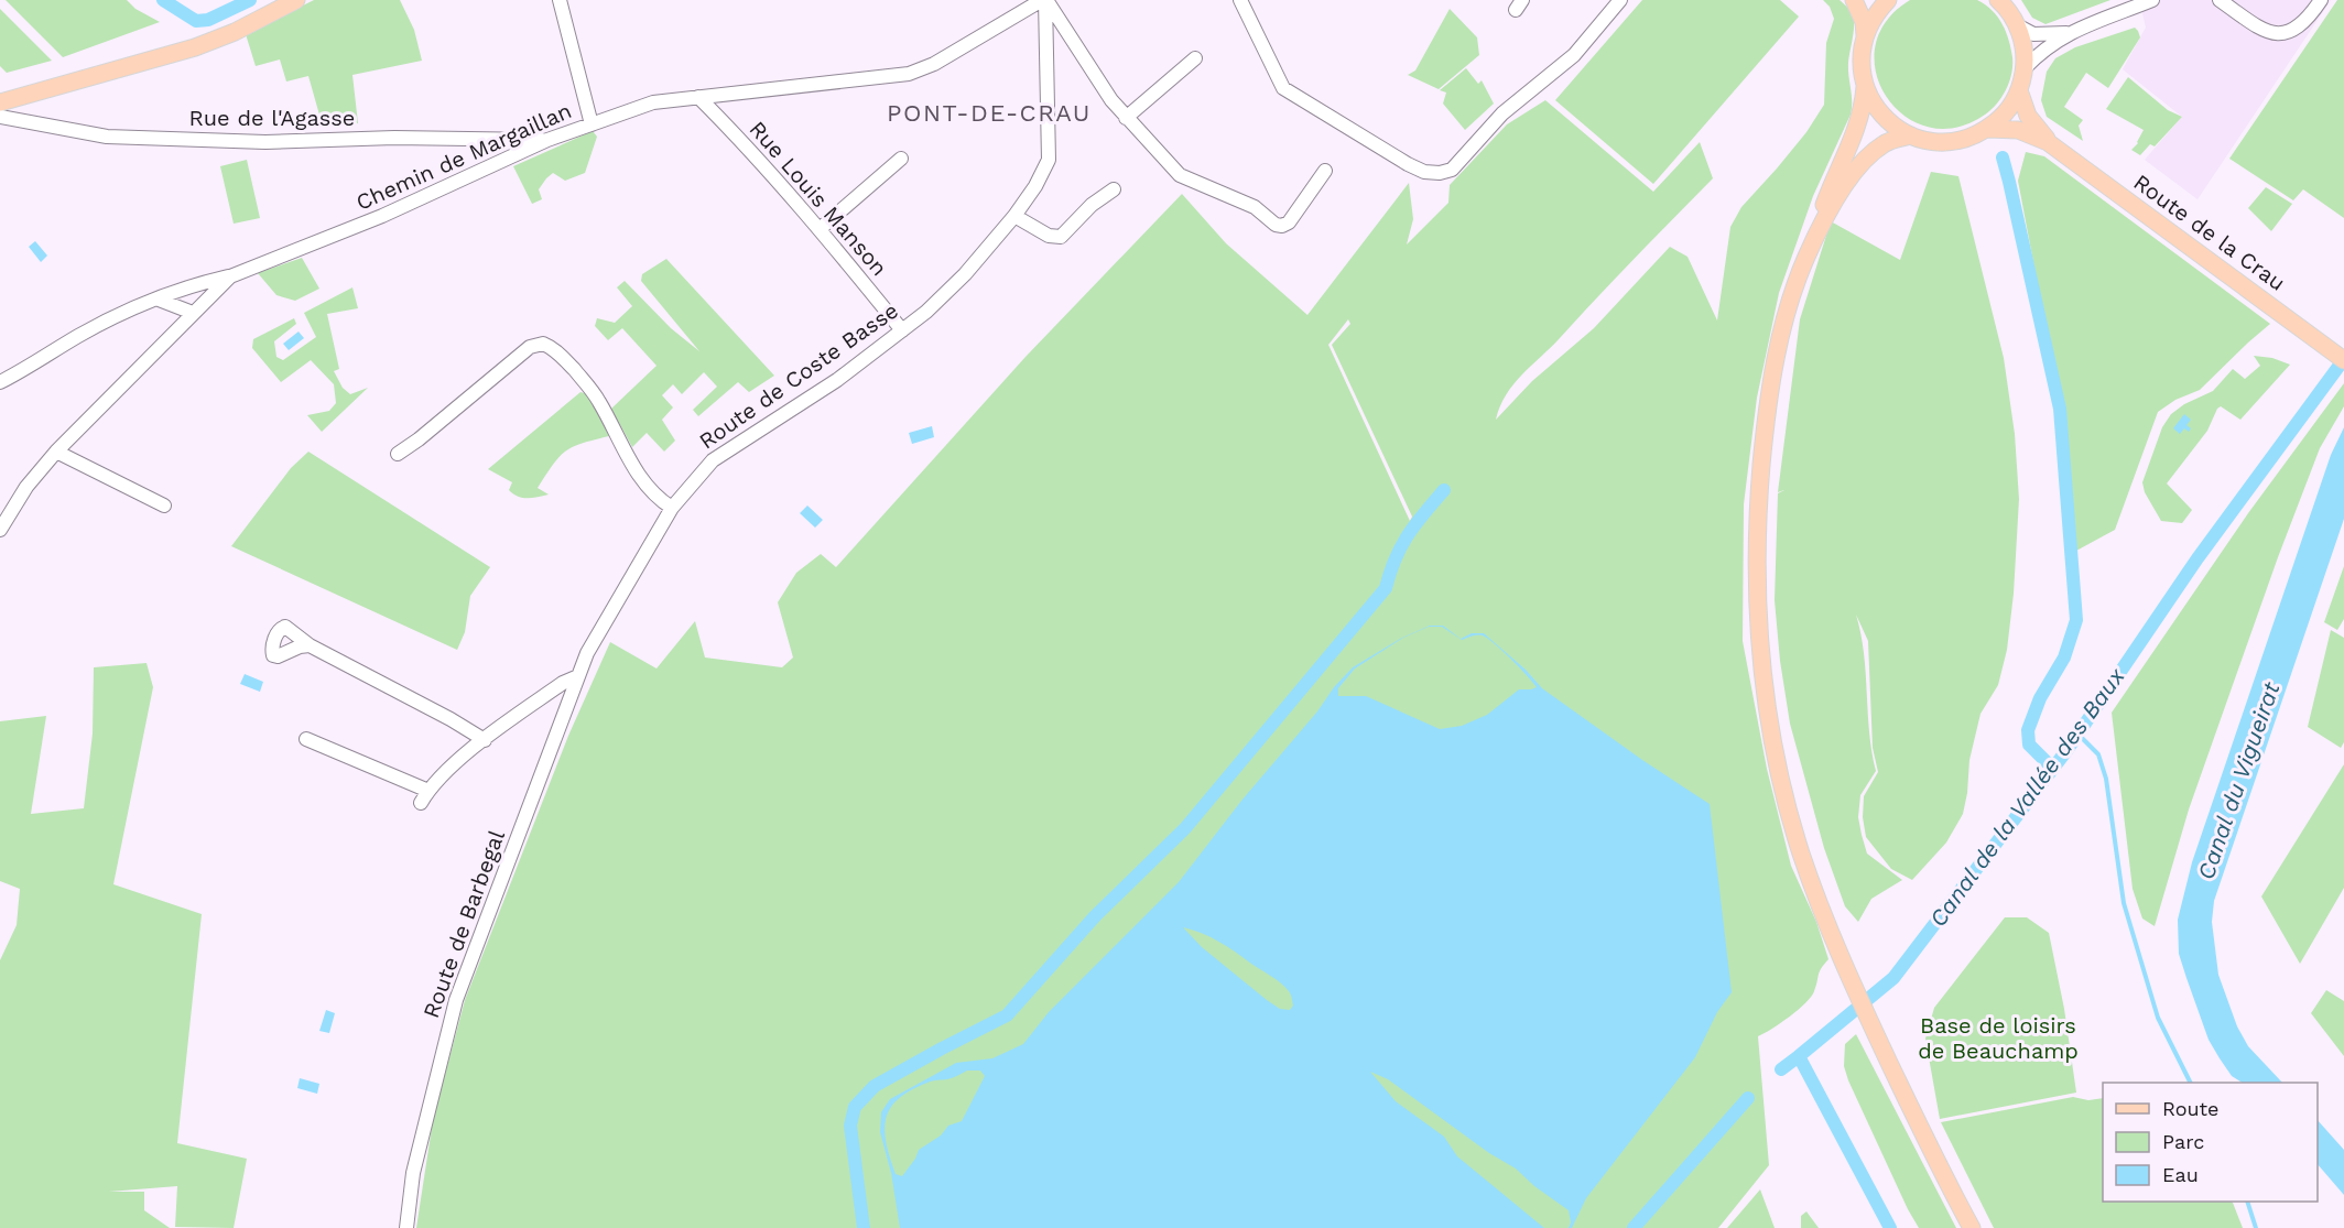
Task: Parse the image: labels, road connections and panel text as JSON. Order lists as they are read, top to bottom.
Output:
{
  "streets": {
    "main road": ["Route de la Crau"],
    "street": [
      "Rue de l'Agasse",
      "Chemin de Margaillan",
      "Rue Louis Manson",
      "Route de Coste Basse",
      "Route de Barbegal"
    ]
  },
  "crossings": [
    ["Rue de l'Agasse", "Chemin de Margaillan"],
    ["Chemin de Margaillan", "Rue Louis Manson"],
    ["Chemin de Margaillan", "Route de Coste Basse"],
    ["Rue Louis Manson", "Route de Coste Basse"],
    ["Route de Coste Basse", "Route de Barbegal"]
  ],
  "districts": ["PONT-DE-CRAU"],
  "water": ["Canal du Vigueirat", "Canal de la Vallée des Baux"],
  "parks": ["Base de loisirs de Beauchamp"],
  "legend": ["Route", "Parc", "Eau"]
}
